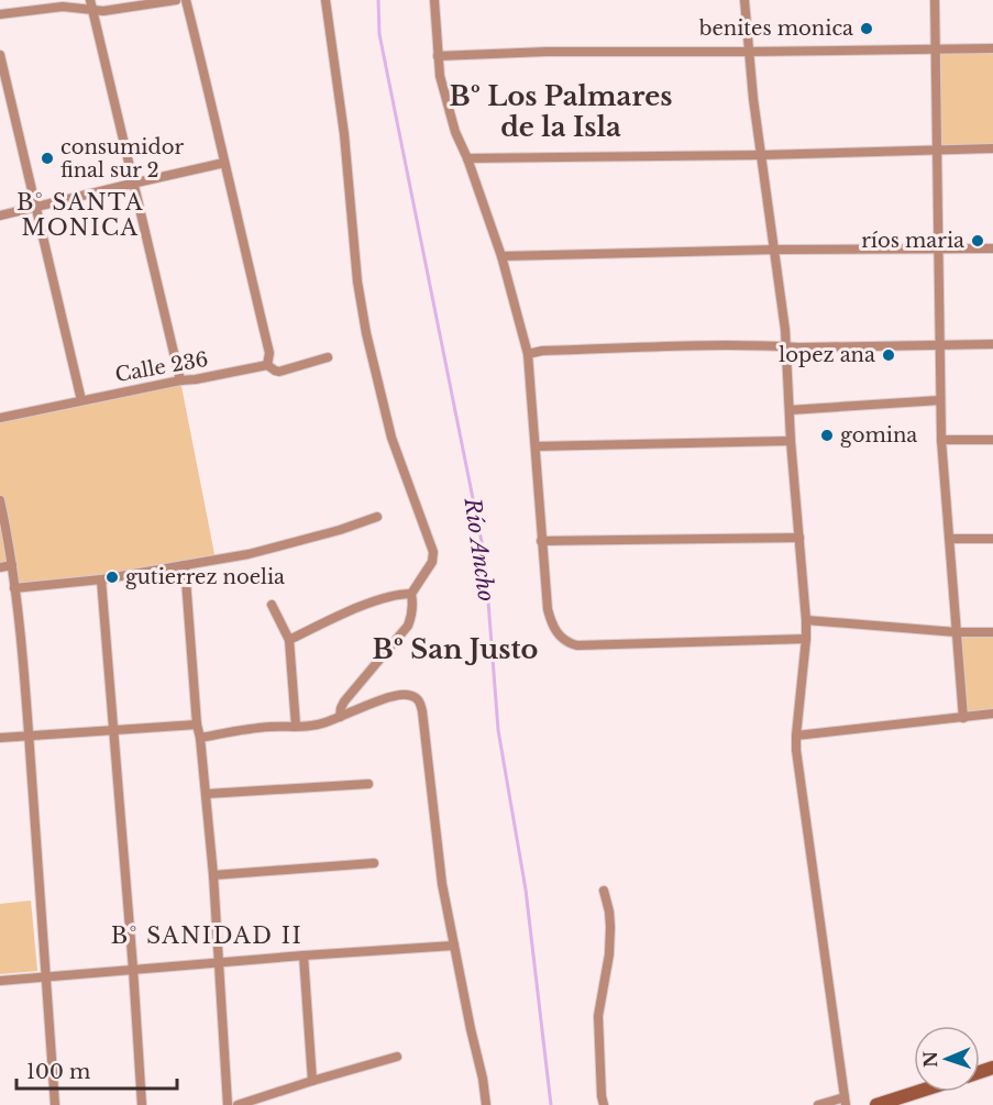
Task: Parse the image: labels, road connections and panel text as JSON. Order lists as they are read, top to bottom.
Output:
{
  "streets": {
    "street": ["Calle 236"]
  },
  "districts": [
    "Bº Los Palmares de la Isla",
    "B° SANTA MONICA",
    "Bº San Justo",
    "B° SANIDAD II"
  ],
  "water": ["Río Ancho"],
  "places": [
    "benites monica",
    "consumidor final sur 2",
    "ríos maria",
    "lopez ana",
    "gomina",
    "gutierrez noelia"
  ],
  "scale_bar": "100 m",
  "north": "left"
}
